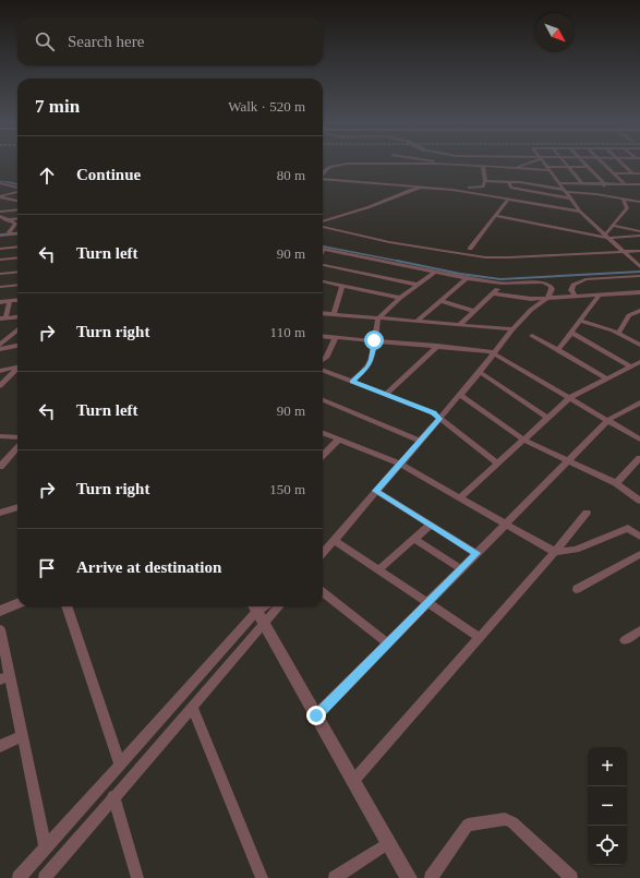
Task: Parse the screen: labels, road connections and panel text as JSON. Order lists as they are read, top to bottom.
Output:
{
  "north": "bottom right",
  "page": {
    "search": "Search here",
    "heading": ["7 min", "Walk · 520 m"],
    "list": [
      ["Continue", "80 m"],
      ["Turn left", "90 m"],
      ["Turn right", "110 m"],
      ["Turn left", "90 m"],
      ["Turn right", "150 m"],
      "Arrive at destination"
    ],
    "map_buttons": ["+", "−"]
  }
}
